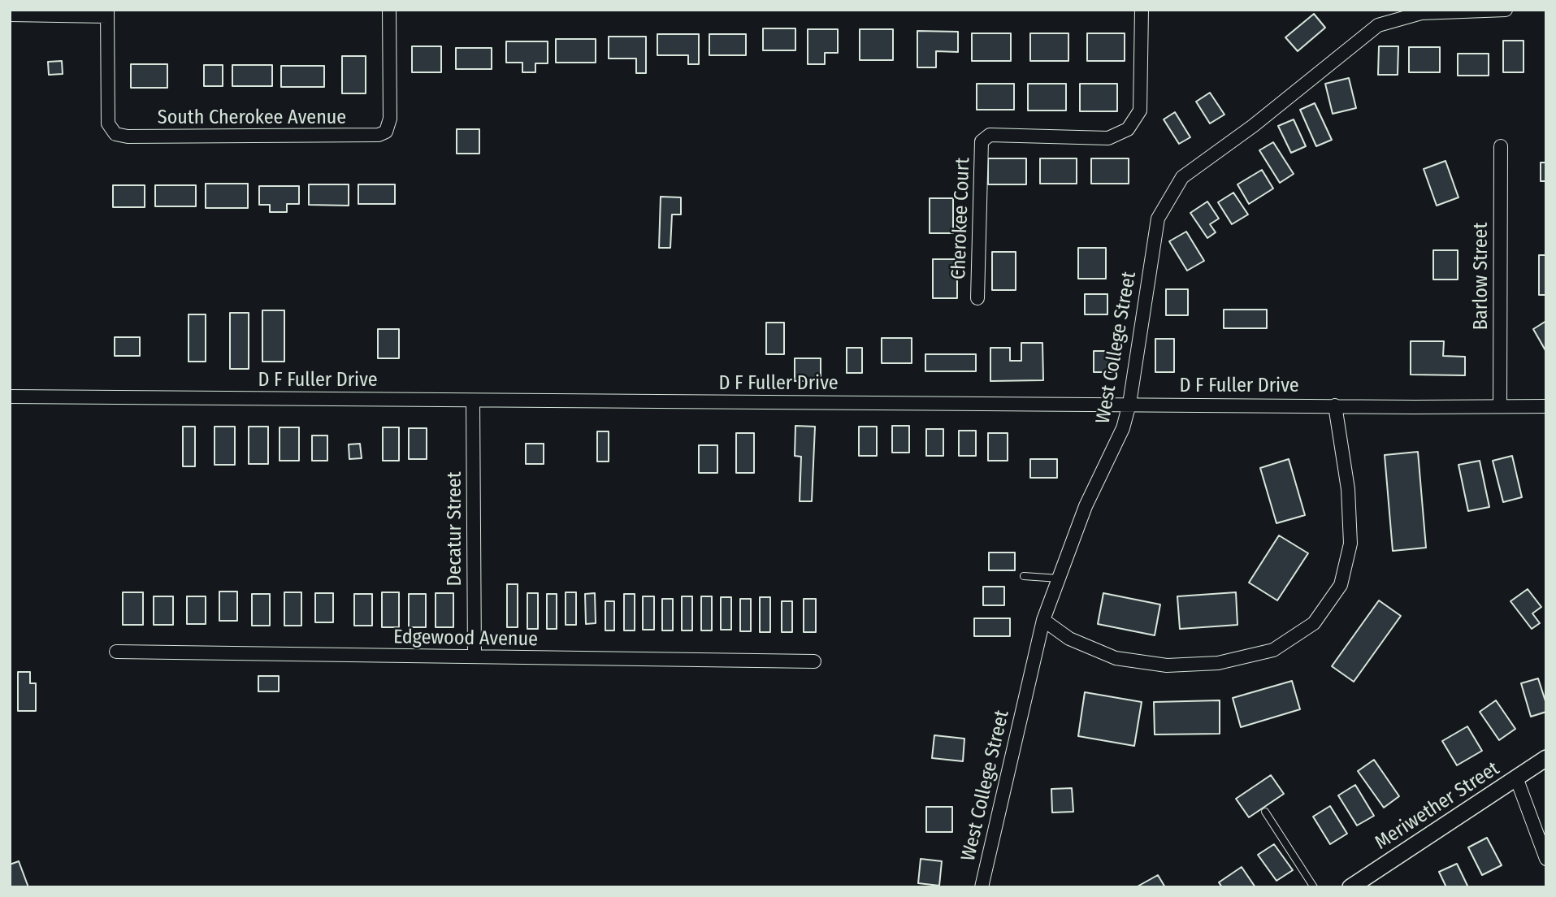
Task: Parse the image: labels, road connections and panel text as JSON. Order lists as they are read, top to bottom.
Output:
{
  "streets": {
    "street": [
      "South Cherokee Avenue",
      "Cherokee Court",
      "Barlow Street",
      "West College Street",
      "D F Fuller Drive",
      "Decatur Street",
      "Edgewood Avenue",
      "Meriwether Street"
    ]
  },
  "crossings": [
    ["Barlow Street", "D F Fuller Drive"],
    ["West College Street", "D F Fuller Drive"],
    ["D F Fuller Drive", "Decatur Street"],
    ["Decatur Street", "Edgewood Avenue"]
  ]
}
